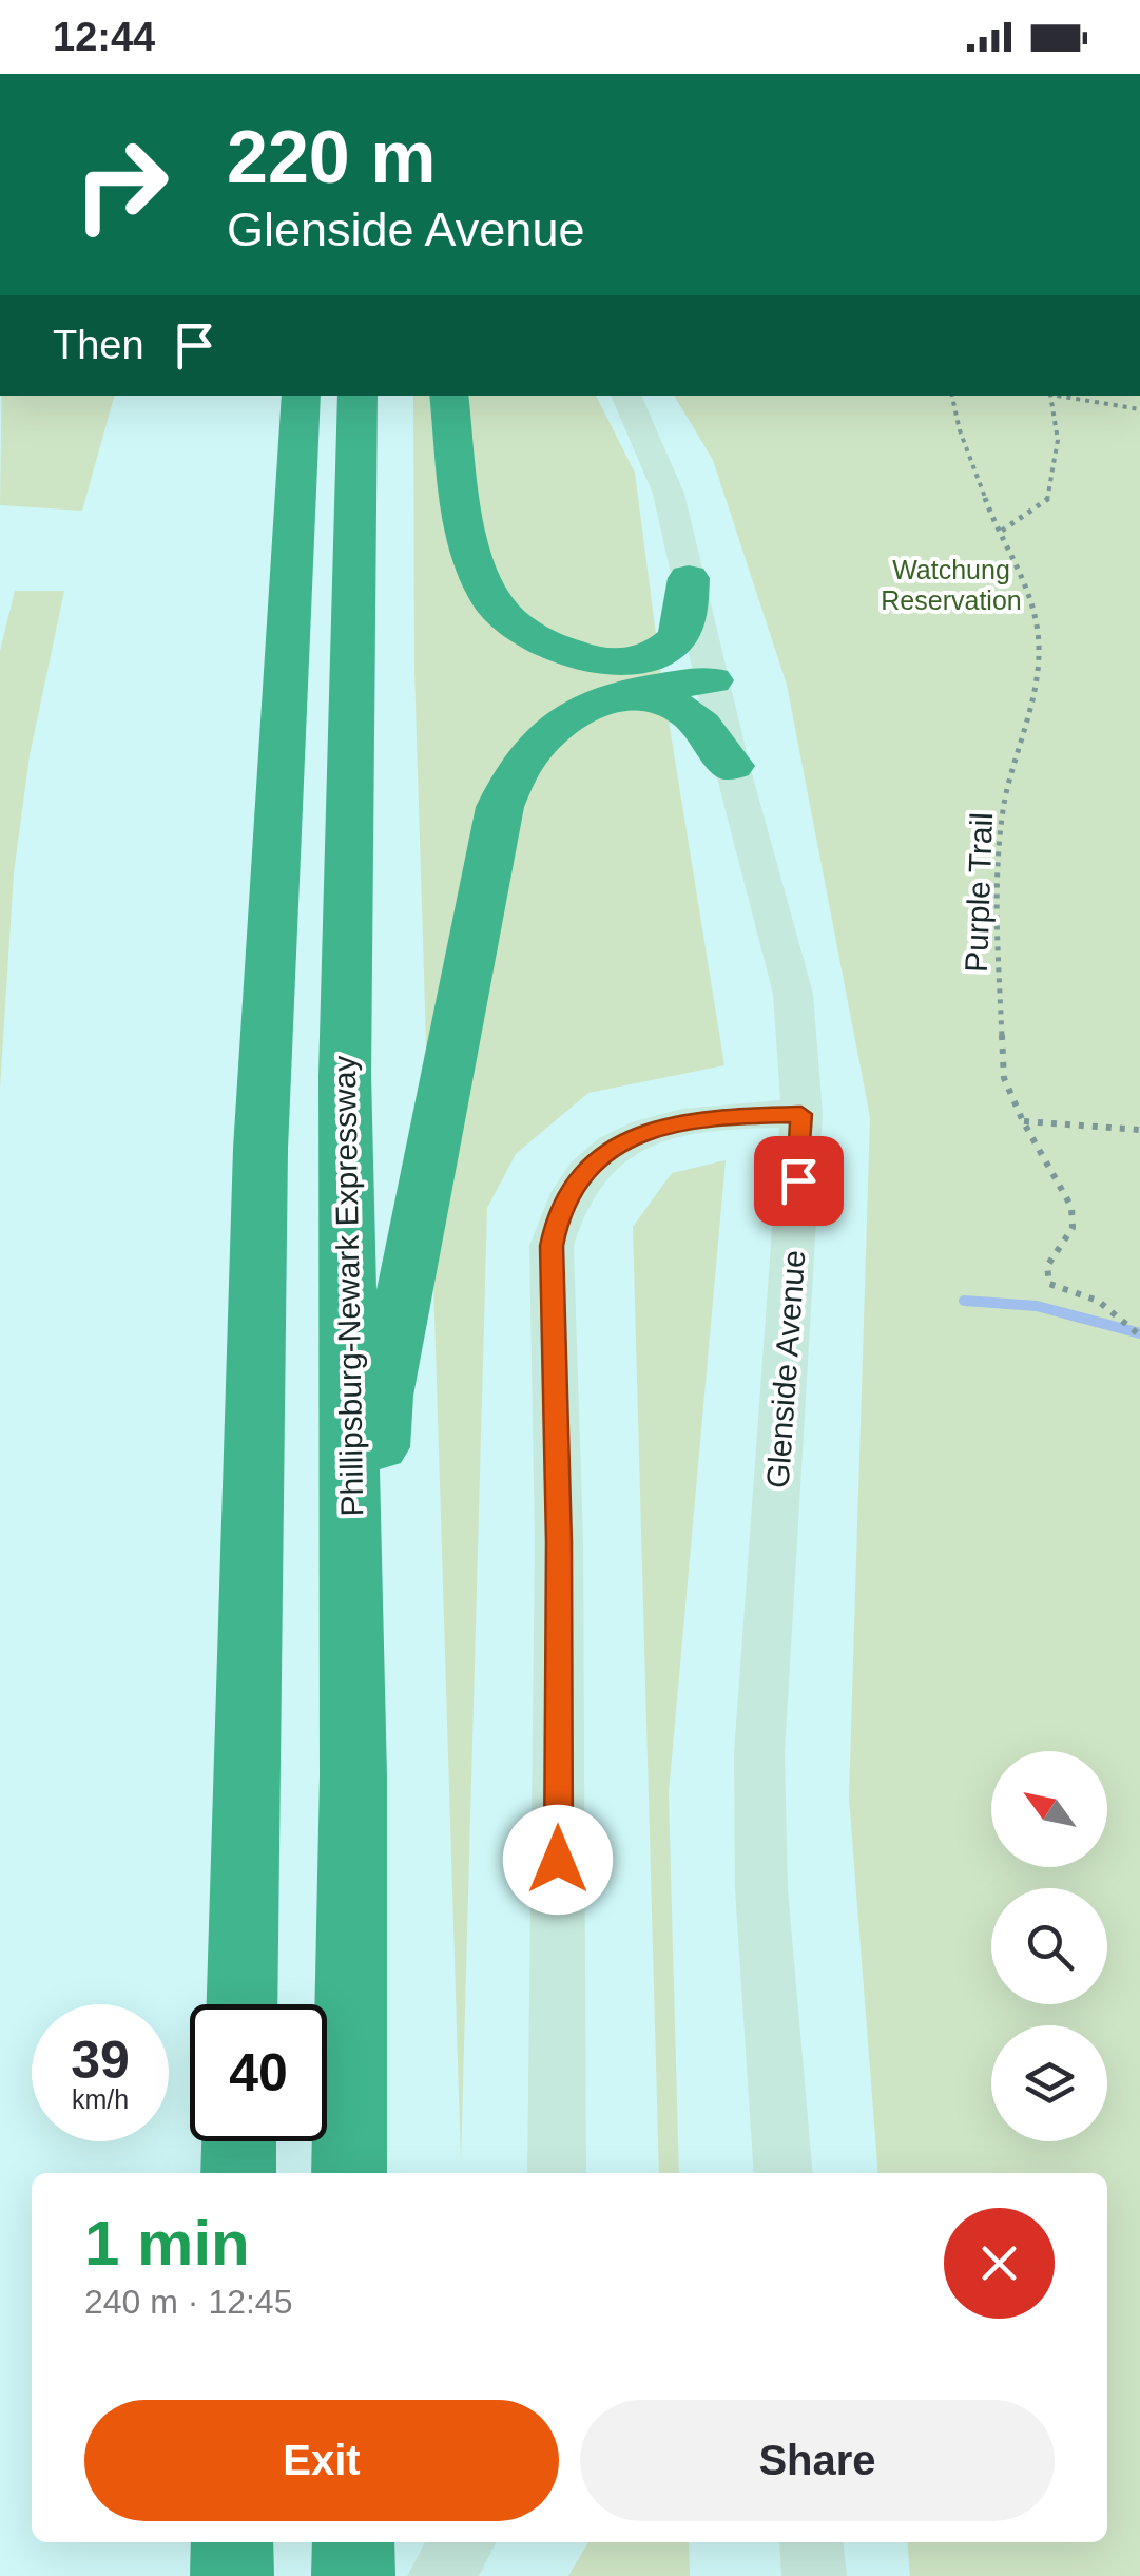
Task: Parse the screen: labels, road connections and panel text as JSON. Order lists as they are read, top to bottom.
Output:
{
  "streets": {
    "highway": ["Phillipsburg-Newark Expressway"],
    "main road": ["Glenside Avenue"],
    "path": ["Purple Trail"]
  },
  "parks": ["Watchung Reservation"],
  "north": "top left",
  "page": {
    "status": "12:44",
    "turn": ["220 m", "Glenside Avenue"],
    "then": "Then",
    "speed": "39 km/h",
    "limit": "40",
    "heading": ["1 min", "240 m · 12:45"],
    "buttons": ["Exit", "Share"]
  }
}
